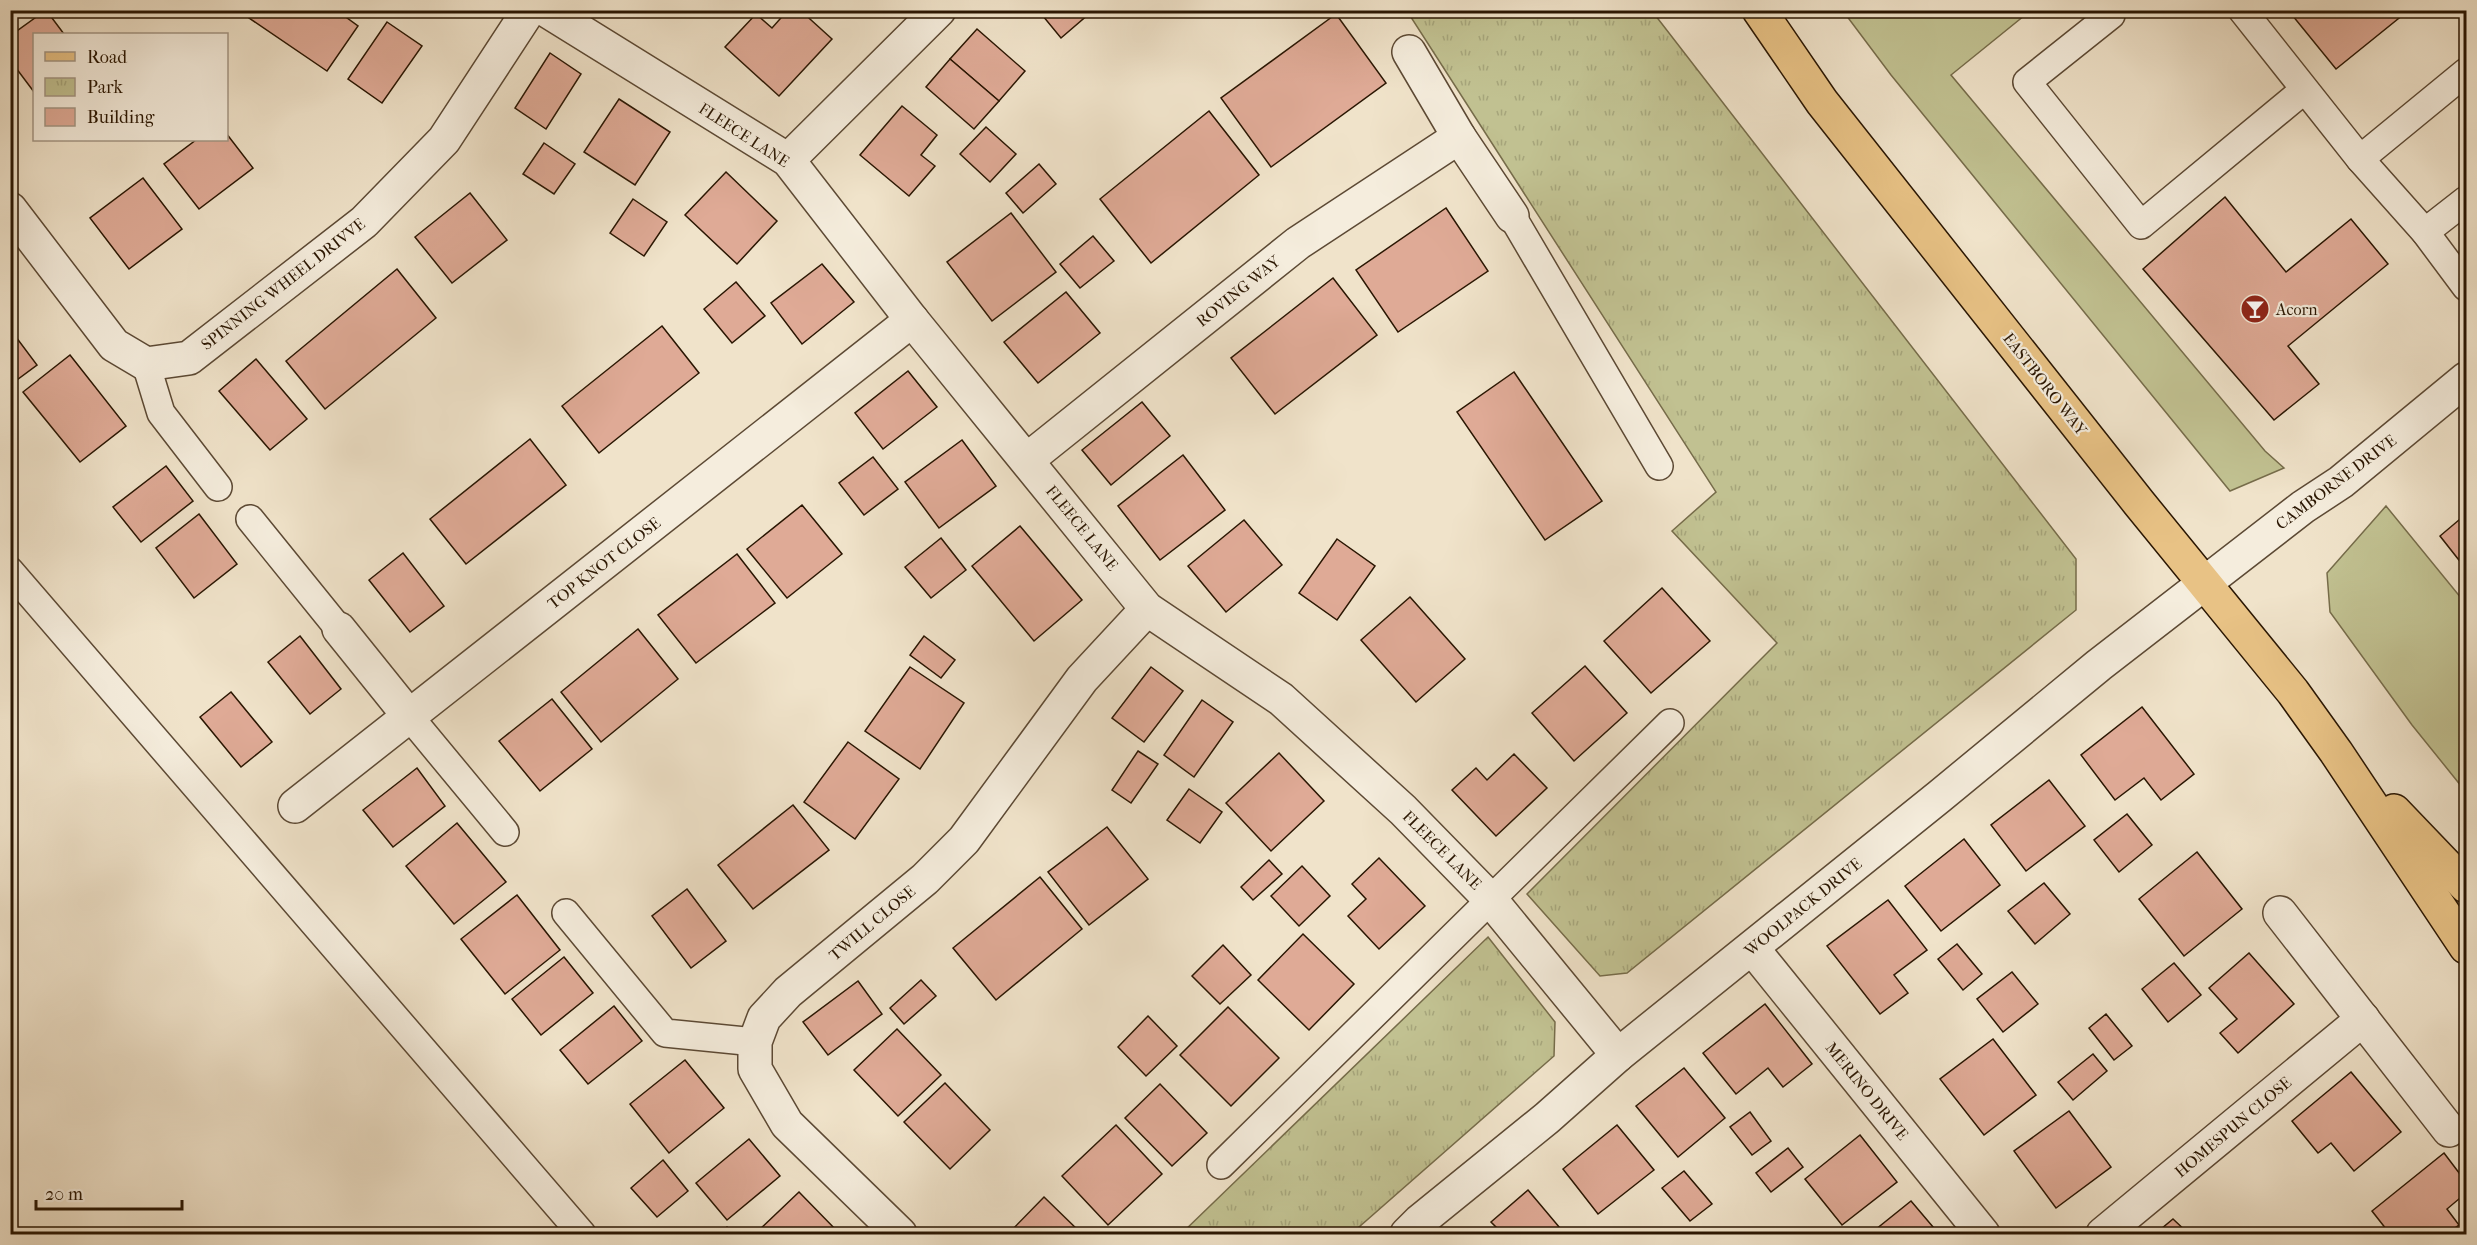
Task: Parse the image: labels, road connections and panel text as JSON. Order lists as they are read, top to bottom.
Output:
{
  "streets": {
    "main road": ["EASTBORO WAY"],
    "street": [
      "FLEECE LANE",
      "SPINNING WHEEL DRIVVE",
      "ROVING WAY",
      "CAMBORNE DRIVE",
      "TOP KNOT CLOSE",
      "WOOLPACK DRIVE",
      "TWILL CLOSE",
      "MERINO DRIVE",
      "HOMESPUN CLOSE"
    ]
  },
  "crossings": [
    ["FLEECE LANE", "ROVING WAY"],
    ["FLEECE LANE", "TOP KNOT CLOSE"],
    ["FLEECE LANE", "WOOLPACK DRIVE"],
    ["FLEECE LANE", "TWILL CLOSE"],
    ["EASTBORO WAY", "CAMBORNE DRIVE"],
    ["EASTBORO WAY", "WOOLPACK DRIVE"],
    ["CAMBORNE DRIVE", "WOOLPACK DRIVE"],
    ["WOOLPACK DRIVE", "MERINO DRIVE"]
  ],
  "places": {
    "bar": ["Acorn"]
  },
  "legend": ["Road", "Park", "Building"],
  "scale_bar": "20 m"
}
